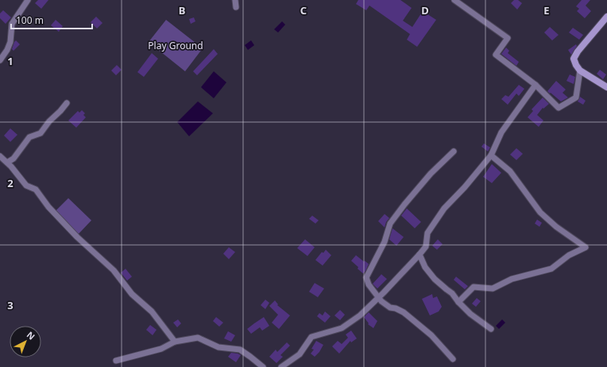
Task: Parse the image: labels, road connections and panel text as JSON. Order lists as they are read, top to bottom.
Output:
{
  "parks": ["Play Ground"],
  "scale_bar": "100 m",
  "north": "top right",
  "grid": {
    "columns": [
      "B",
      "C",
      "D",
      "E"
    ],
    "rows": ["1", "2", "3"]
  }
}
